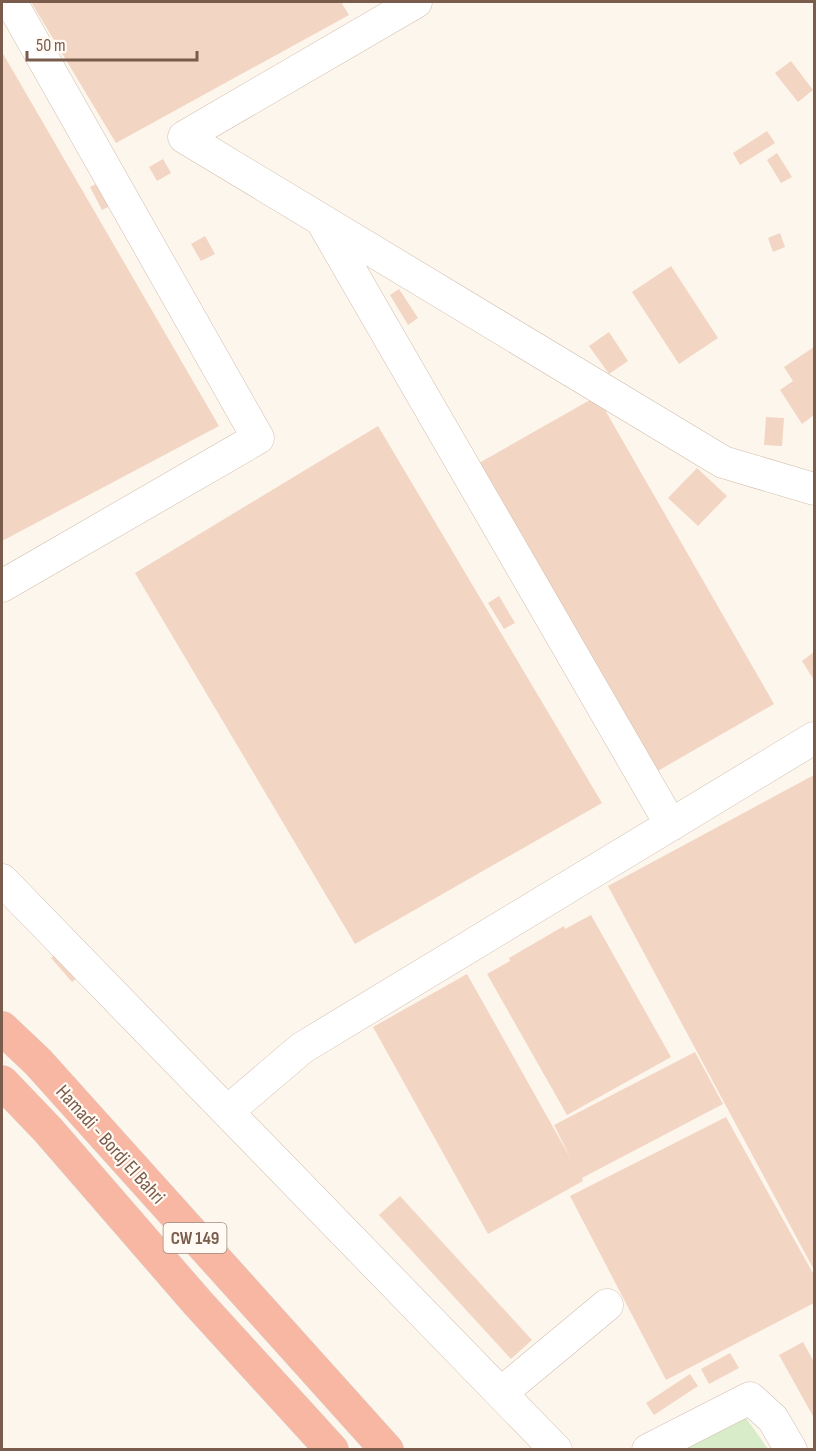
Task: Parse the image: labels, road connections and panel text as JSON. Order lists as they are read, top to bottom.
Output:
{
  "streets": {
    "highway": ["Hamadi - Bordj El Bahri", "CW 149"]
  },
  "scale_bar": "50 m"
}
